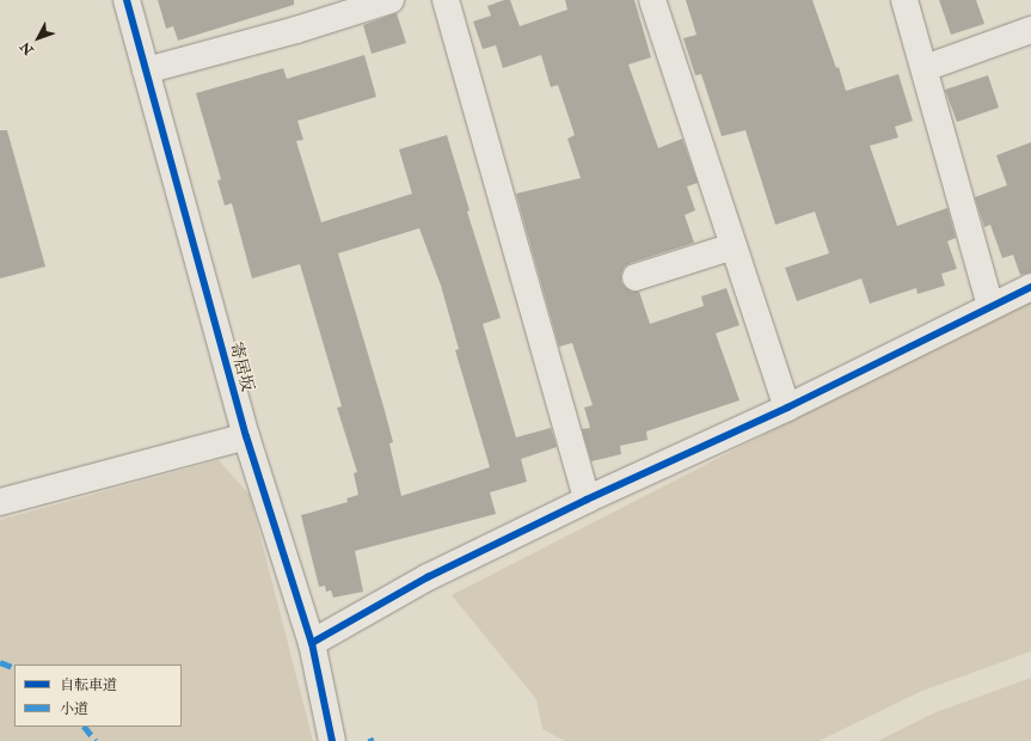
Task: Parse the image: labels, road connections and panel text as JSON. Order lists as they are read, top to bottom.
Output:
{
  "streets": {
    "street": ["寄居坂"]
  },
  "legend": ["自転車道", "小道"],
  "north": "bottom left"
}
